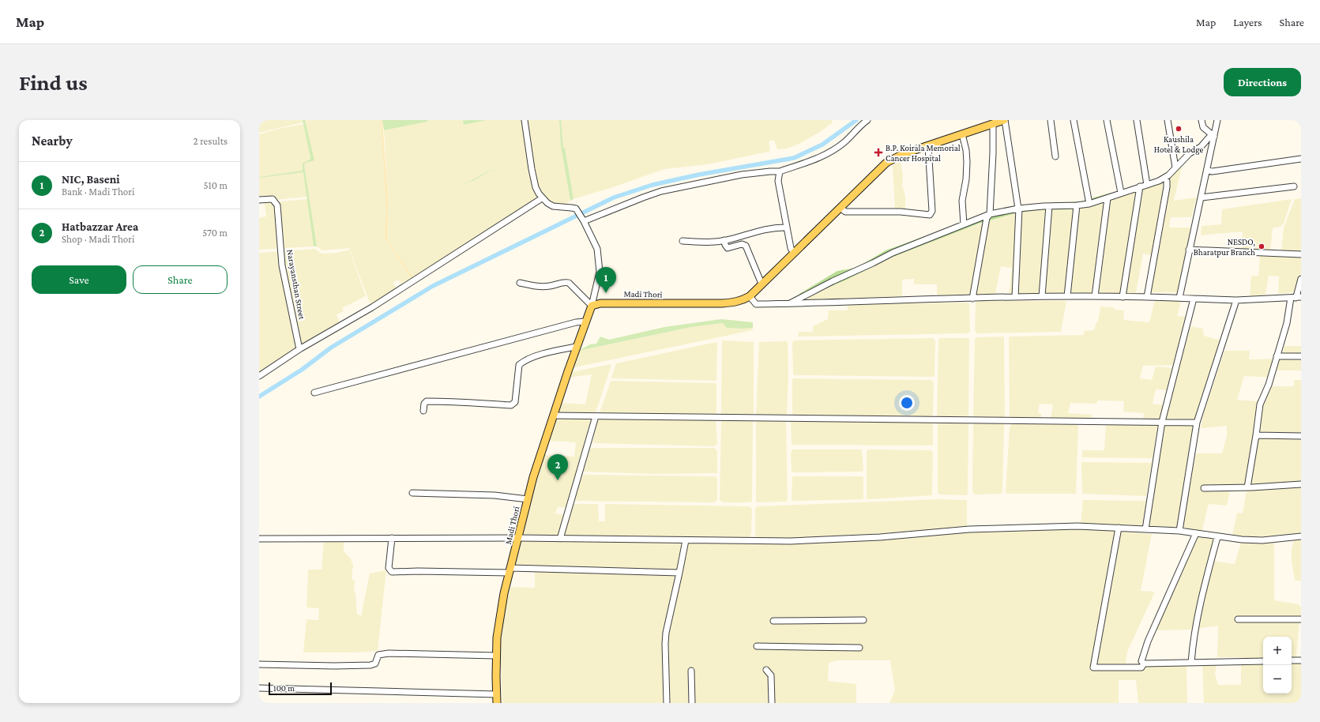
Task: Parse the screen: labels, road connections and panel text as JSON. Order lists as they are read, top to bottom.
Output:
{
  "streets": {
    "main road": ["Madi Thori"],
    "street": ["Narayansthan Street"]
  },
  "places": {
    "other": ["Kaushila Hotel & Lodge", "NESDO, Bharatpur Branch"],
    "health": ["B.P. Koirala Memorial Cancer Hospital"]
  },
  "scale_bar": "100 m",
  "page": {
    "header": "Map",
    "nav": ["Map", "Layers", "Share"],
    "buttons": [
      "Directions",
      ["Save", "Share"]
    ],
    "title": "Find us",
    "heading": ["Nearby", "2 results"],
    "list": [
      {
        "mark": "1",
        "name": "NIC, Baseni",
        "note": "Bank · Madi Thori",
        "value": "510 m"
      },
      {
        "mark": "2",
        "name": "Hatbazzar Area",
        "note": "Shop · Madi Thori",
        "value": "570 m"
      }
    ],
    "pins": ["1", "2"],
    "map_buttons": ["+", "−"],
    "scale": "100 m"
  }
}
